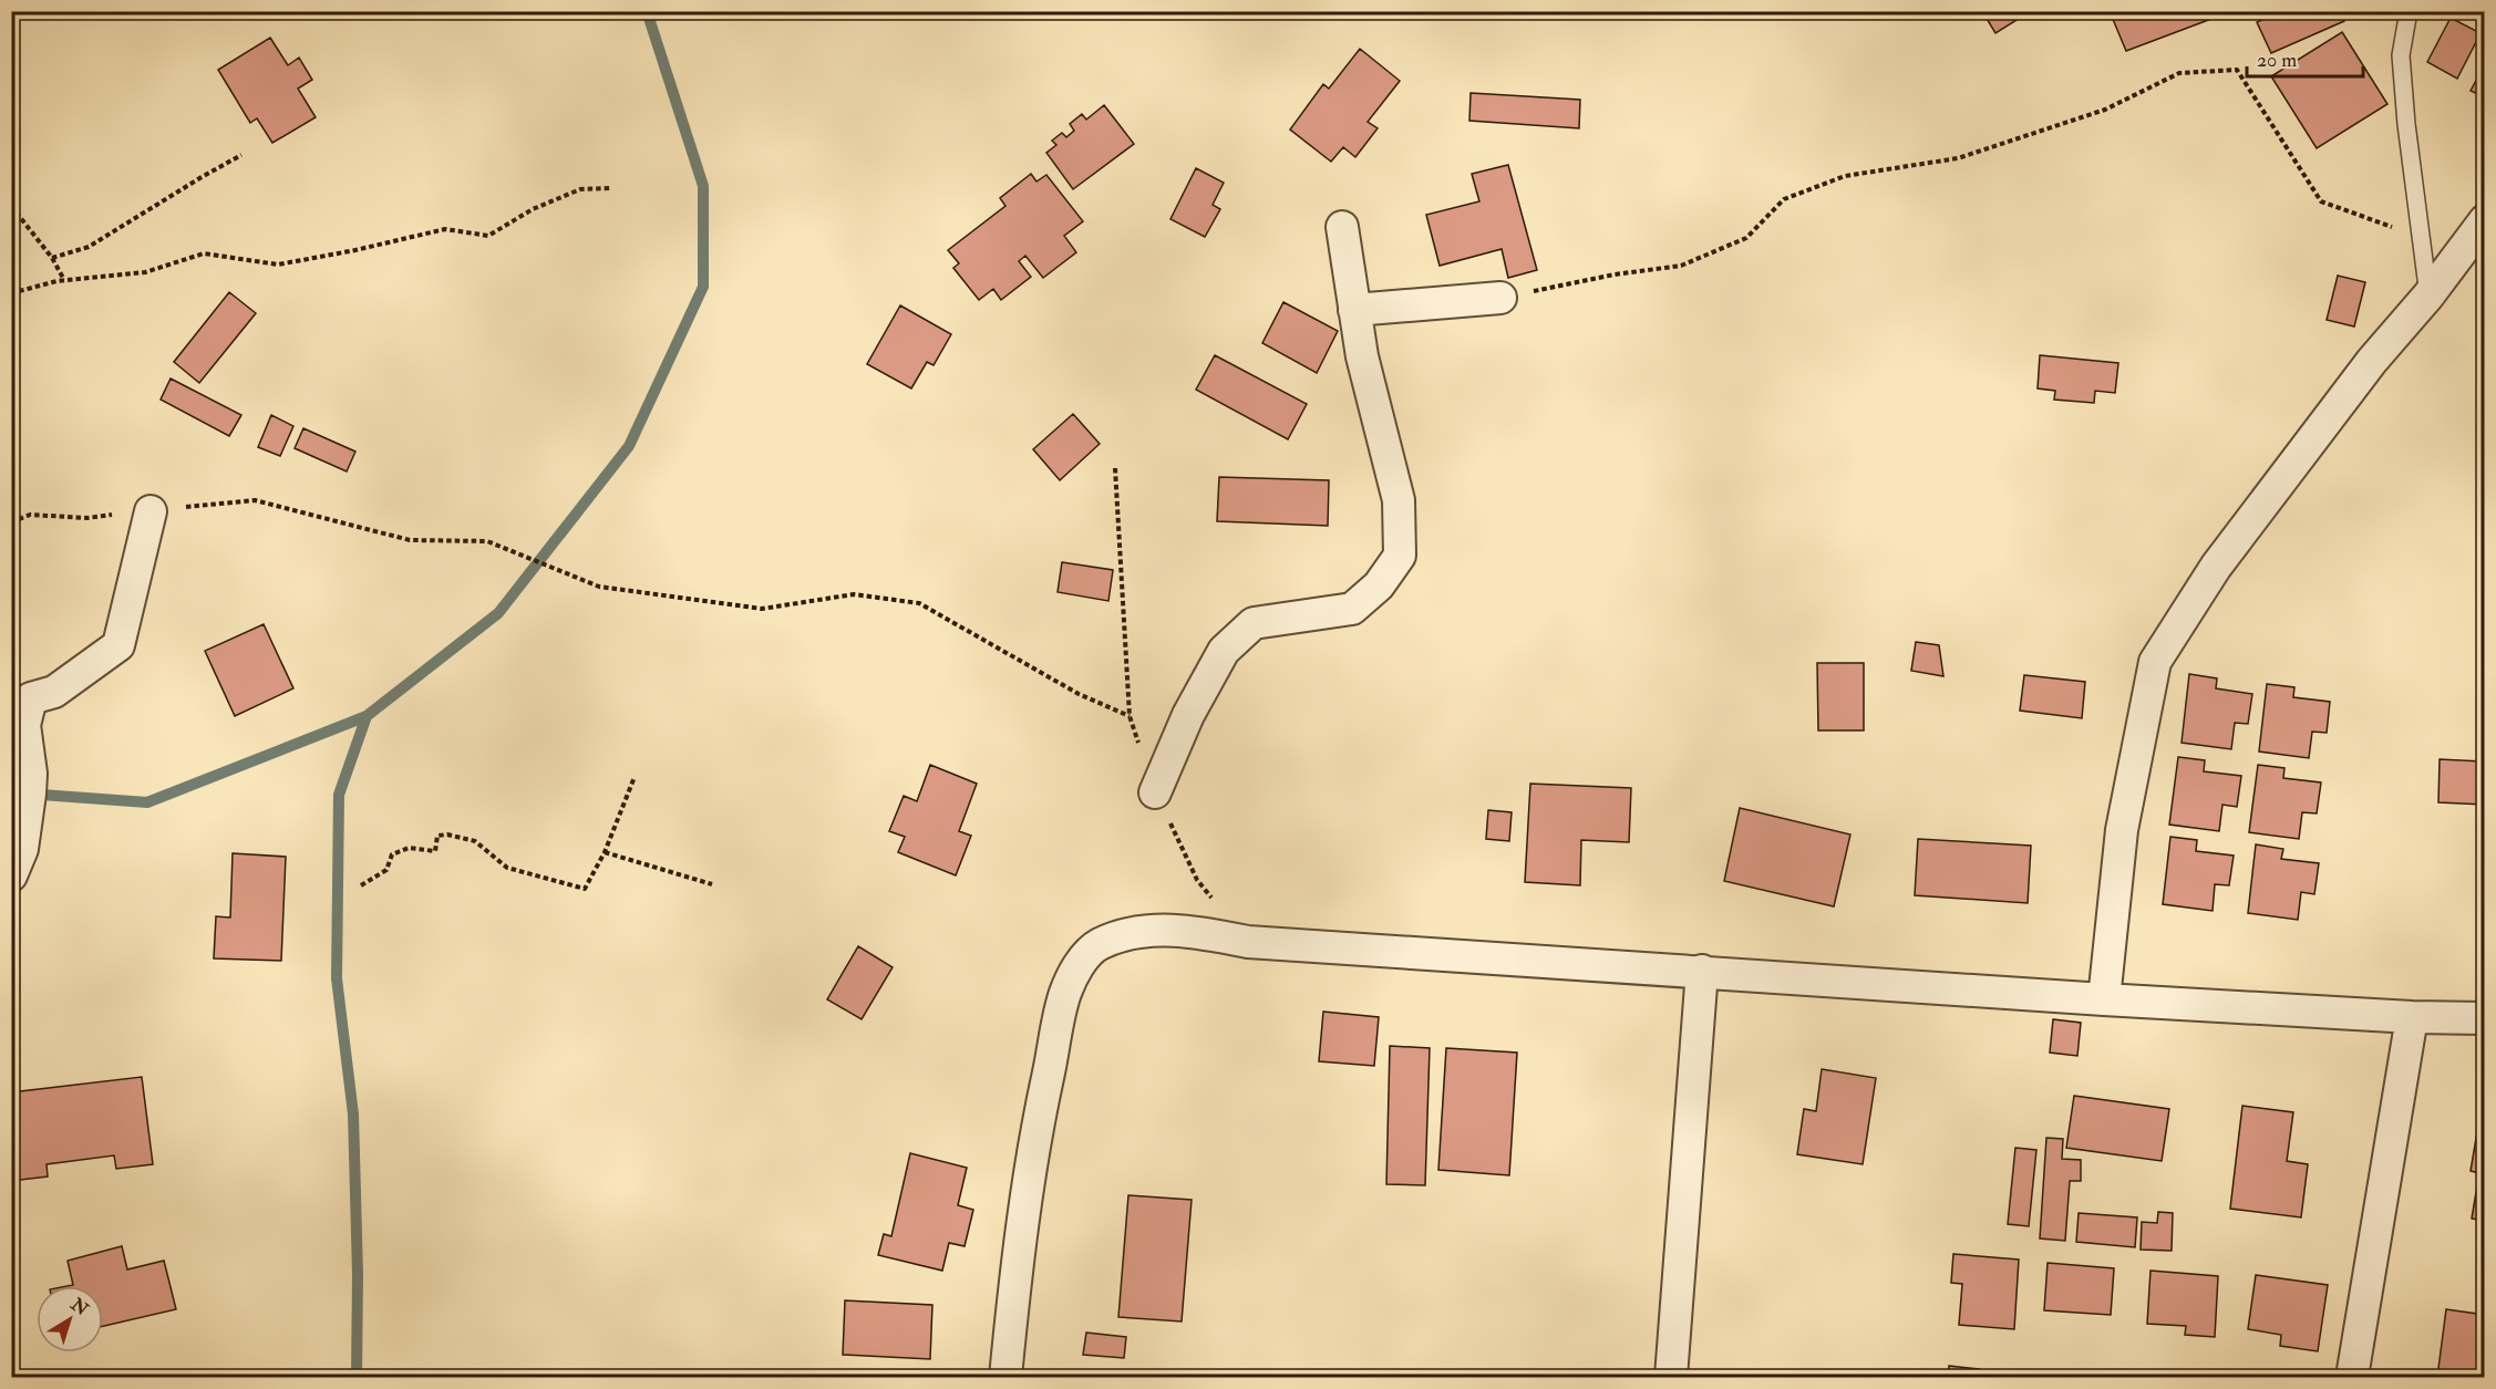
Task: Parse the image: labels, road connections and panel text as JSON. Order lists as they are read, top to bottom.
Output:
{
  "scale_bar": "20 m",
  "north": "top right"
}
